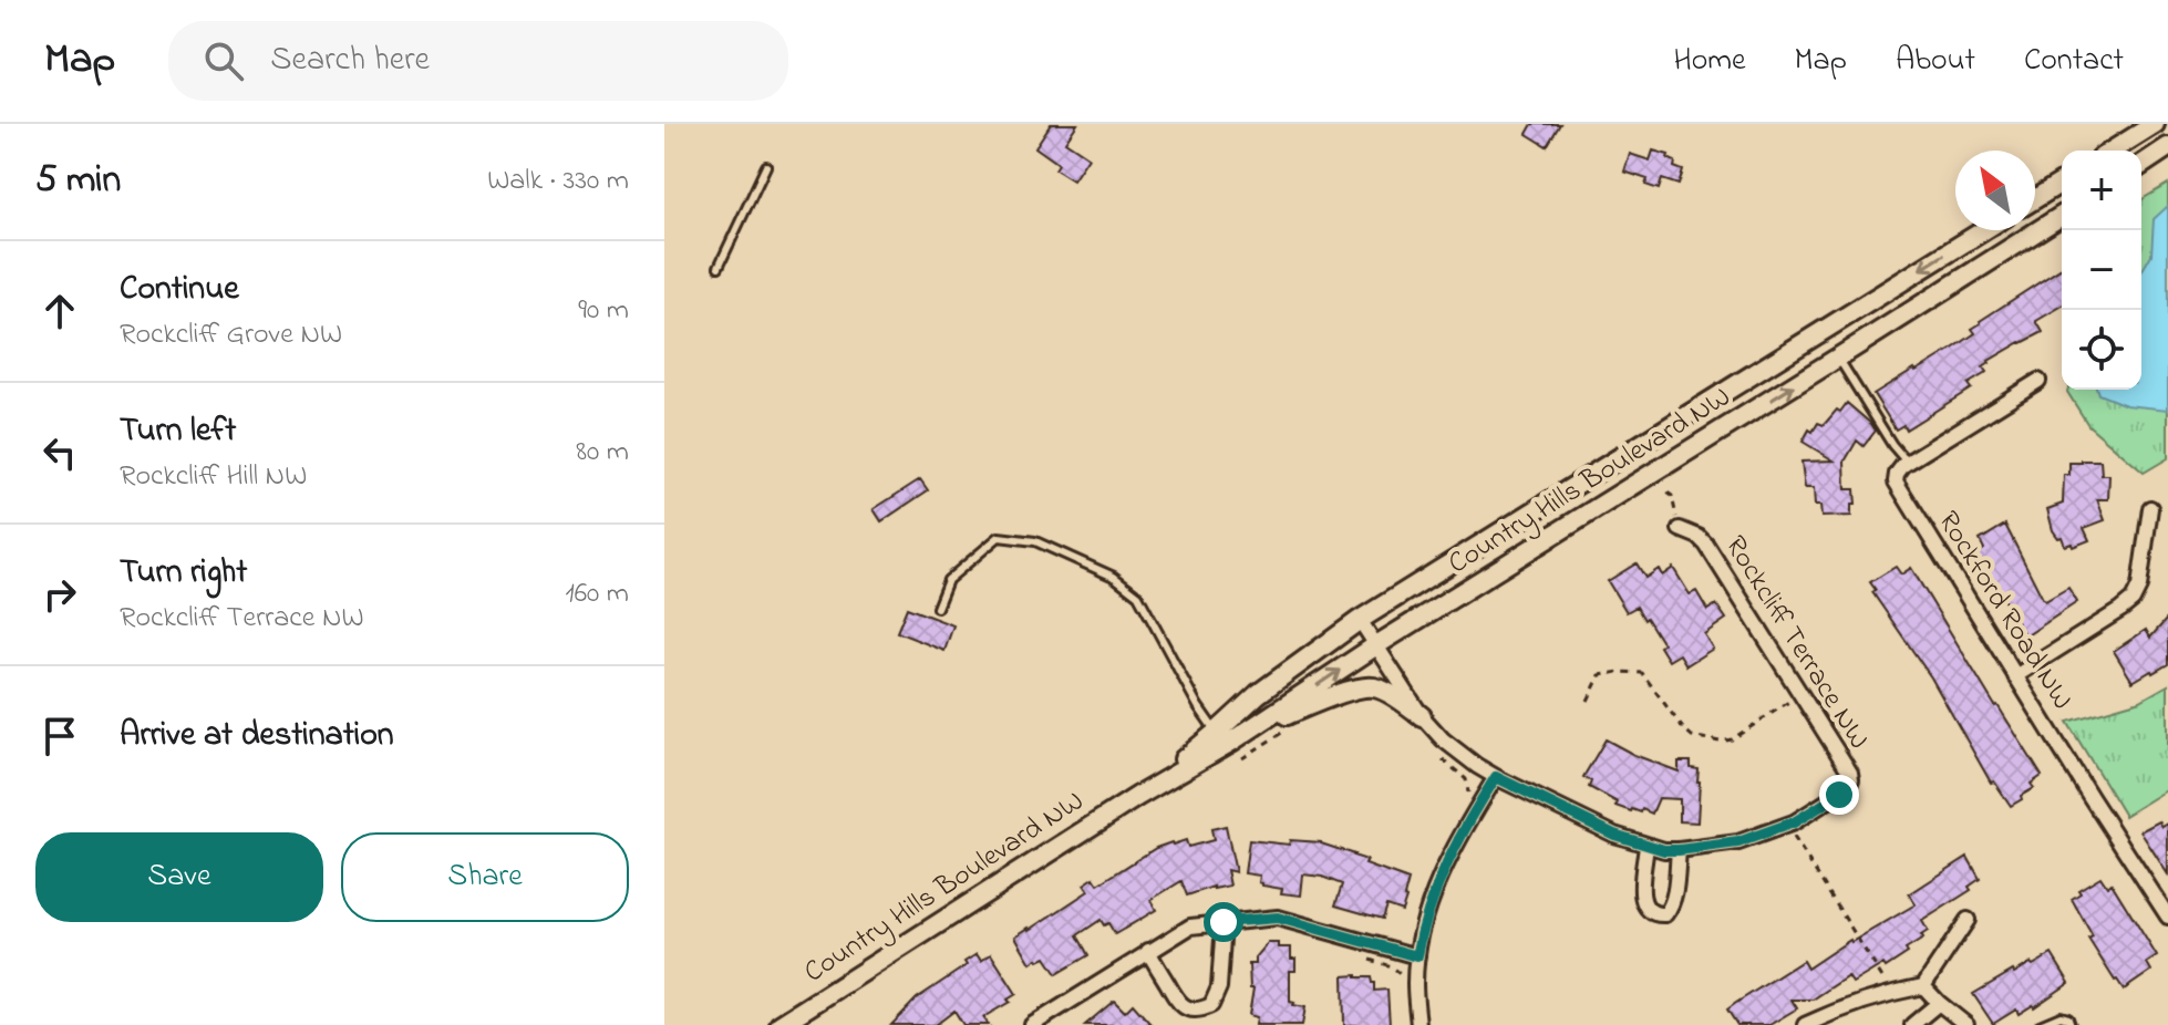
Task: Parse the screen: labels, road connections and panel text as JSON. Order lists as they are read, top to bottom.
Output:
{
  "streets": {
    "main road": ["Country Hills Boulevard NW"],
    "street": ["Rockford Road NW", "Rockcliff Terrace NW"]
  },
  "crossings": [
    ["Country Hills Boulevard NW", "Rockcliff Terrace NW"]
  ],
  "north": "top left",
  "page": {
    "header": "Map",
    "search": "Search here",
    "nav": [
      "Home",
      "Map",
      "About",
      "Contact"
    ],
    "heading": ["5 min", "Walk · 330 m"],
    "map_buttons": ["+", "−"],
    "list": [
      ["Continue", "Rockcliff Grove NW", "90 m"],
      ["Turn left", "Rockcliff Hill NW", "80 m"],
      ["Turn right", "Rockcliff Terrace NW", "160 m"],
      "Arrive at destination"
    ],
    "buttons": ["Save", "Share"]
  }
}
